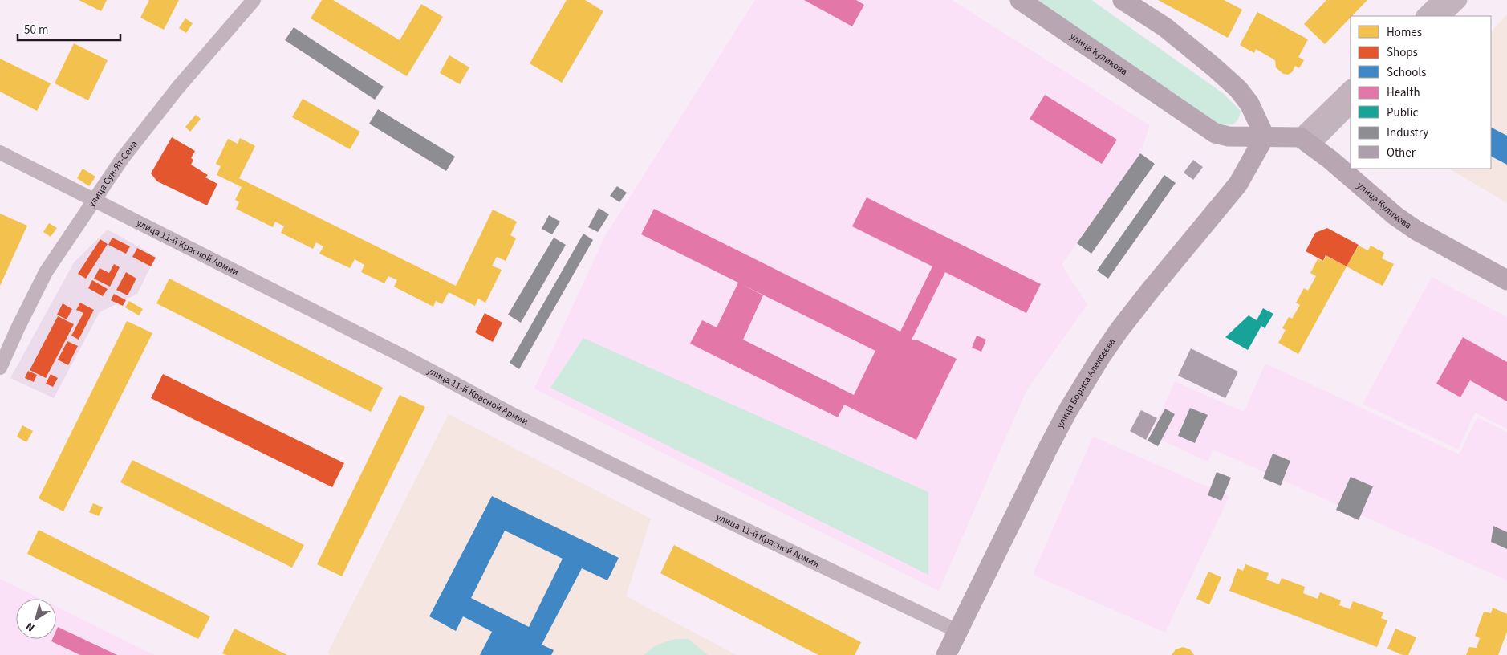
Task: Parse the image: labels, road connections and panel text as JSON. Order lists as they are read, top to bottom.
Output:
{
  "streets": {
    "main road": ["улица Куликова", "улица Бориса Алексеева"],
    "street": ["улица Сун-Ят-Сена", "улица 11-й Красной Армии"]
  },
  "crossings": [
    ["улица Куликова", "улица Бориса Алексеева"],
    ["улица Сун-Ят-Сена", "улица 11-й Красной Армии"],
    ["улица 11-й Красной Армии", "улица Бориса Алексеева"]
  ],
  "legend": [
    "Homes",
    "Shops",
    "Schools",
    "Health",
    "Public",
    "Industry",
    "Other"
  ],
  "scale_bar": "50 m",
  "north": "bottom left"
}
